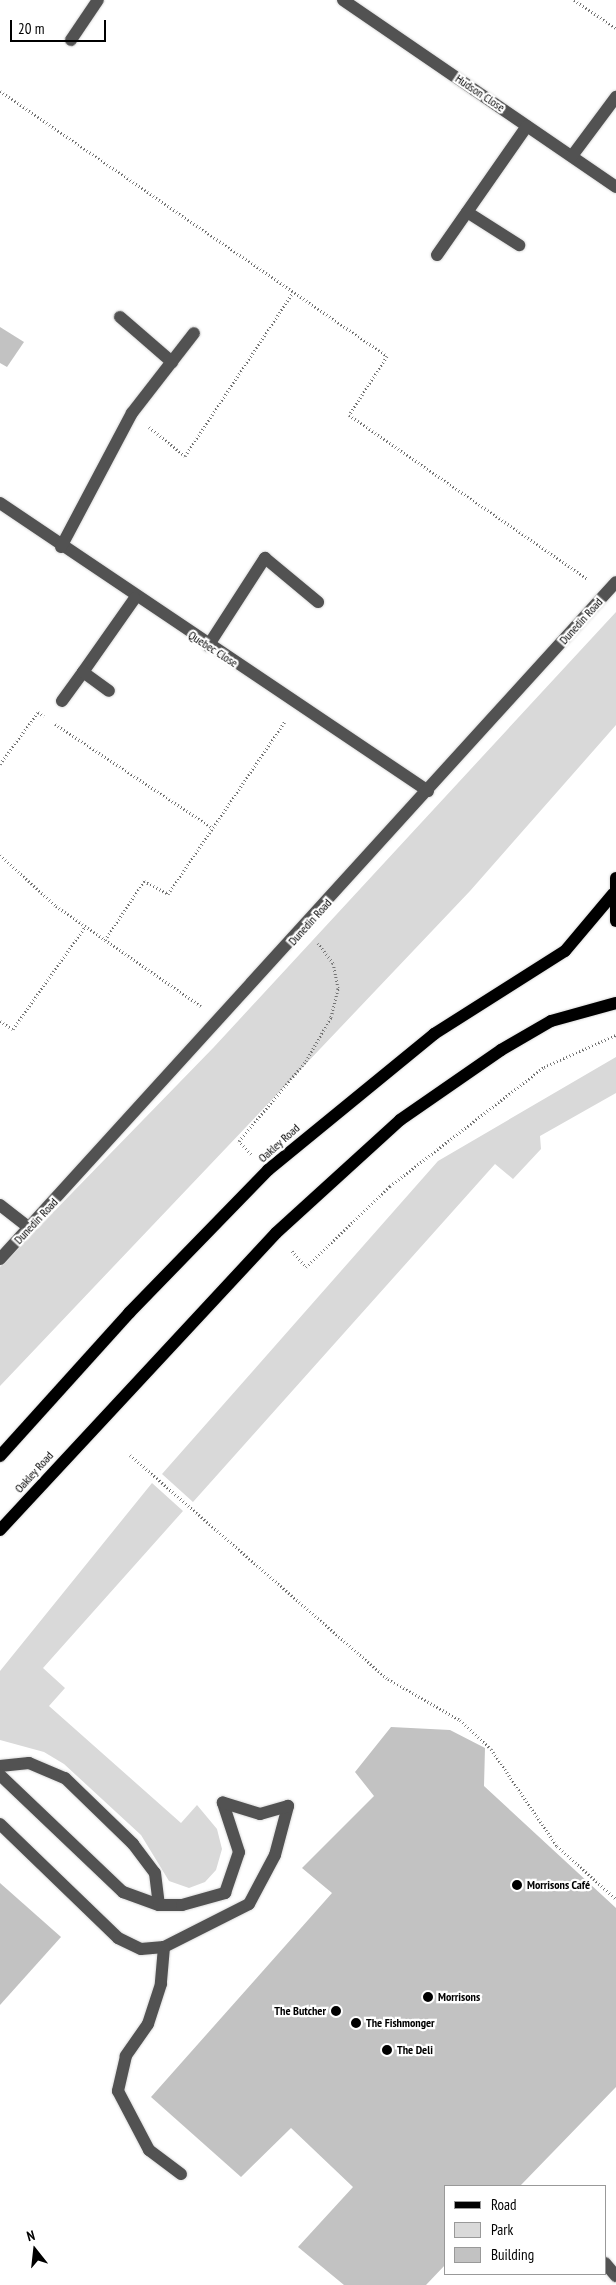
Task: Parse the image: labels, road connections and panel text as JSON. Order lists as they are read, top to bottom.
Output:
{
  "streets": {
    "main road": ["Oakley Road"],
    "street": ["Hudson Close", "Dunedin Road", "Quebec Close"]
  },
  "crossings": [
    ["Dunedin Road", "Quebec Close"]
  ],
  "places": [
    "Morrisons Café",
    "Morrisons",
    "The Butcher",
    "The Fishmonger",
    "The Deli"
  ],
  "legend": ["Road", "Park", "Building"],
  "scale_bar": "20 m",
  "north": "top"
}
